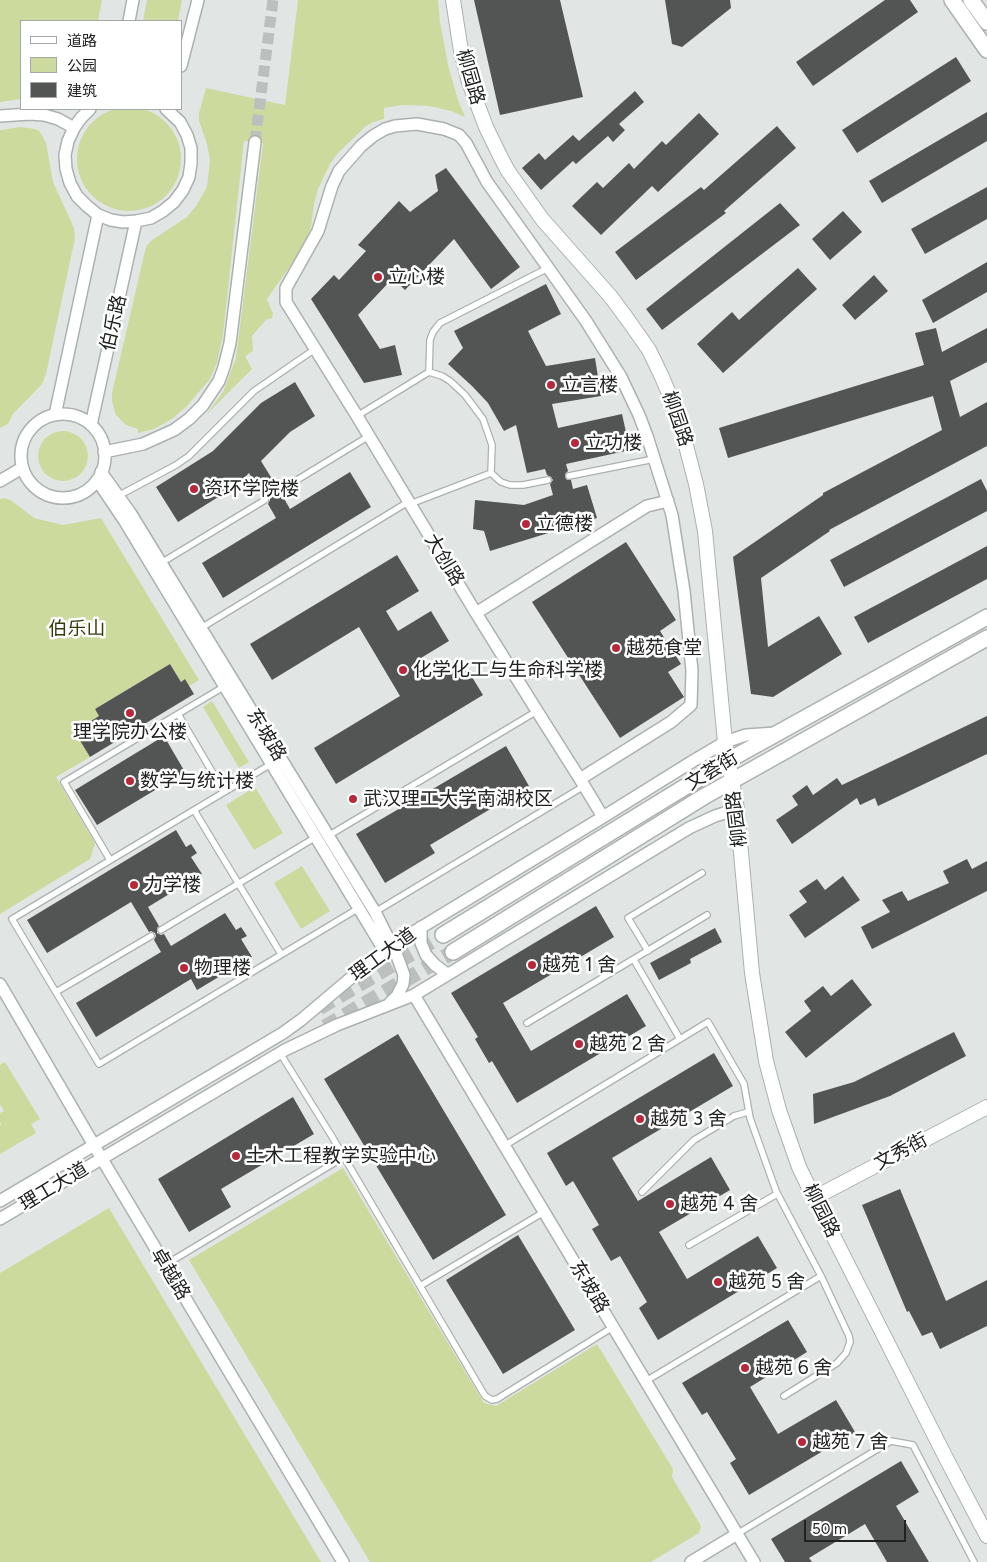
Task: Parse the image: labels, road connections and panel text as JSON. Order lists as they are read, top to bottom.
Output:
{
  "streets": {
    "main road": ["文荟街"],
    "street": [
      "柳园路",
      "伯乐路",
      "大创路",
      "东坡路",
      "理工大道",
      "文秀街",
      "卓越路"
    ]
  },
  "crossings": [
    ["柳园路", "文荟街"],
    ["柳园路", "理工大道"],
    ["柳园路", "文秀街"],
    ["伯乐路", "东坡路"],
    ["大创路", "理工大道"],
    ["东坡路", "理工大道"],
    ["文荟街", "理工大道"],
    ["理工大道", "卓越路"]
  ],
  "parks": ["伯乐山"],
  "places": [
    "立心楼",
    "立言楼",
    "立功楼",
    "资环学院楼",
    "立德楼",
    "越苑食堂",
    "化学化工与生命科学楼",
    "理学院办公楼",
    "数学与统计楼",
    "武汉理工大学南湖校区",
    "力学楼",
    "越苑 1 舍",
    "物理楼",
    "越苑 2 舍",
    "越苑 3 舍",
    "土木工程教学实验中心",
    "越苑 4 舍",
    "越苑 5 舍",
    "越苑 6 舍",
    "越苑 7 舍"
  ],
  "legend": ["道路", "公园", "建筑"],
  "scale_bar": "50 m"
}
